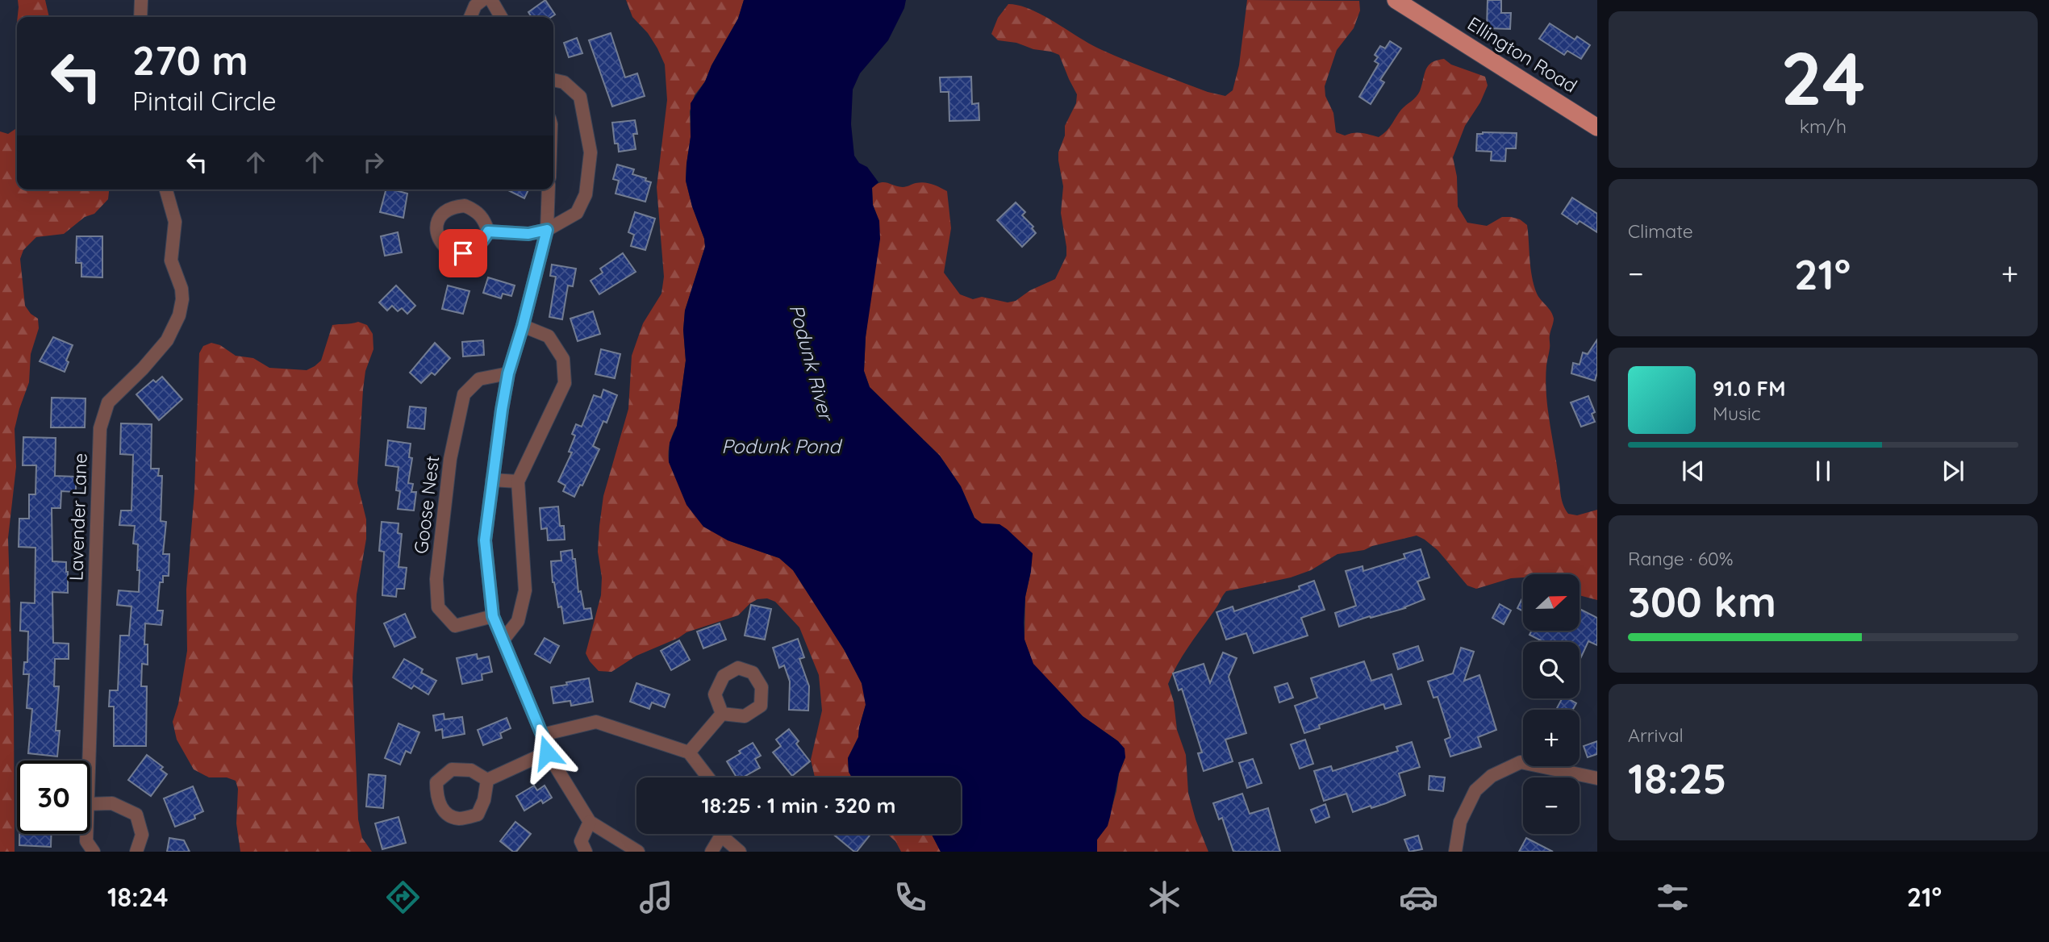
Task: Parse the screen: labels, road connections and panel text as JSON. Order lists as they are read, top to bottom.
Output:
{
  "streets": {
    "main road": ["Ellington Road"],
    "street": ["Goose Nest", "Lavender Lane"]
  },
  "water": ["Podunk River", "Podunk Pond"],
  "north": "right",
  "page": {
    "tile": [
      ["24", "km/h"],
      "Climate",
      ["Range · 60%", "300 km"],
      ["Arrival", "18:25"]
    ],
    "turn": ["270 m", "Pintail Circle"],
    "heat": ["−", "21°", "+"],
    "song": ["91.0 FM", "Music"],
    "map_buttons": ["+", "−"],
    "limit": "30",
    "trip": "18:25 · 1 min · 320 m",
    "tabs": ["18:24", "21°"]
  }
}
